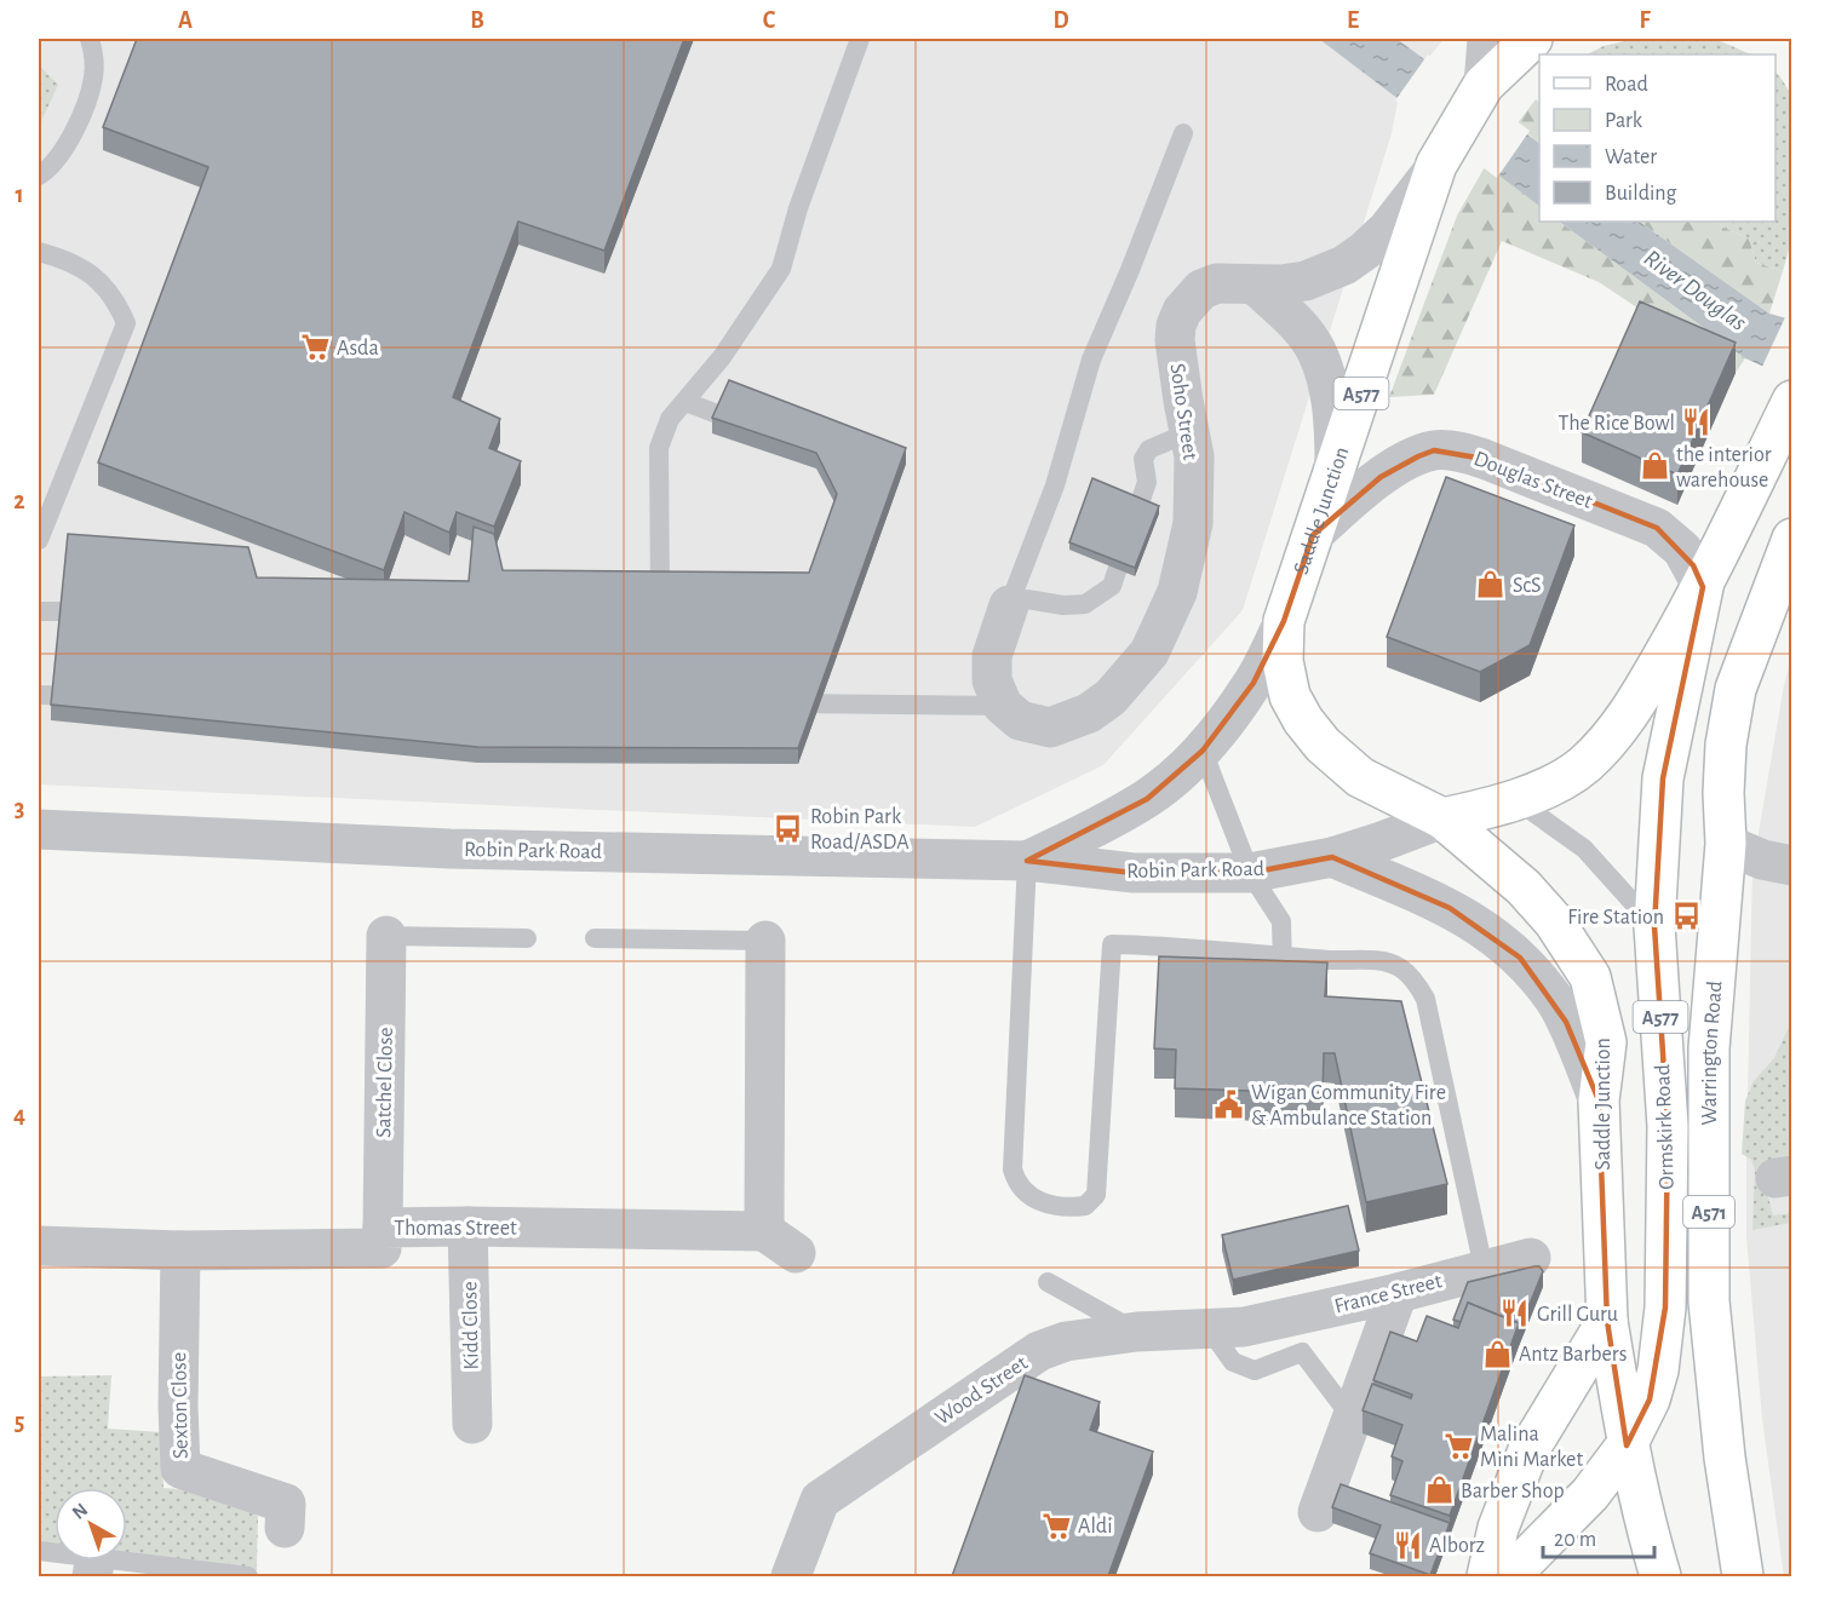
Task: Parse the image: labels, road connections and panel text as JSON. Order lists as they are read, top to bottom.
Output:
{
  "streets": {
    "main road": [
      "A577",
      "Saddle Junction",
      "Warrington Road",
      "Ormskirk Road",
      "A571"
    ],
    "street": [
      "Soho Street",
      "Douglas Street",
      "Robin Park Road",
      "Satchel Close",
      "Thomas Street",
      "France Street",
      "Kidd Close",
      "Wood Street",
      "Sexton Close"
    ]
  },
  "crossings": [
    ["A577", "Douglas Street"],
    ["A577", "Saddle Junction"],
    ["A577", "Robin Park Road"],
    ["A577", "Ormskirk Road"],
    ["Soho Street", "Saddle Junction"],
    ["Douglas Street", "Saddle Junction"],
    ["Douglas Street", "Ormskirk Road"],
    ["Saddle Junction", "Robin Park Road"],
    ["Satchel Close", "Thomas Street"],
    ["Thomas Street", "Kidd Close"],
    ["Thomas Street", "Sexton Close"],
    ["France Street", "Wood Street"]
  ],
  "water": ["River Douglas"],
  "places": {
    "supermarket": ["Asda", "Malina Mini Market", "Aldi"],
    "restaurant": ["The Rice Bowl", "Grill Guru", "Alborz"],
    "shop": [
      "the interior warehouse",
      "ScS",
      "Antz Barbers",
      "Barber Shop"
    ],
    "bus stop": ["Robin Park Road/ASDA", "Fire Station"],
    "public building": ["Wigan Community Fire & Ambulance Station"]
  },
  "legend": [
    "Road",
    "Park",
    "Water",
    "Building"
  ],
  "scale_bar": "20 m",
  "north": "top left",
  "grid": {
    "columns": [
      "A",
      "B",
      "C",
      "D",
      "E",
      "F"
    ],
    "rows": [
      "1",
      "2",
      "3",
      "4",
      "5"
    ]
  }
}
